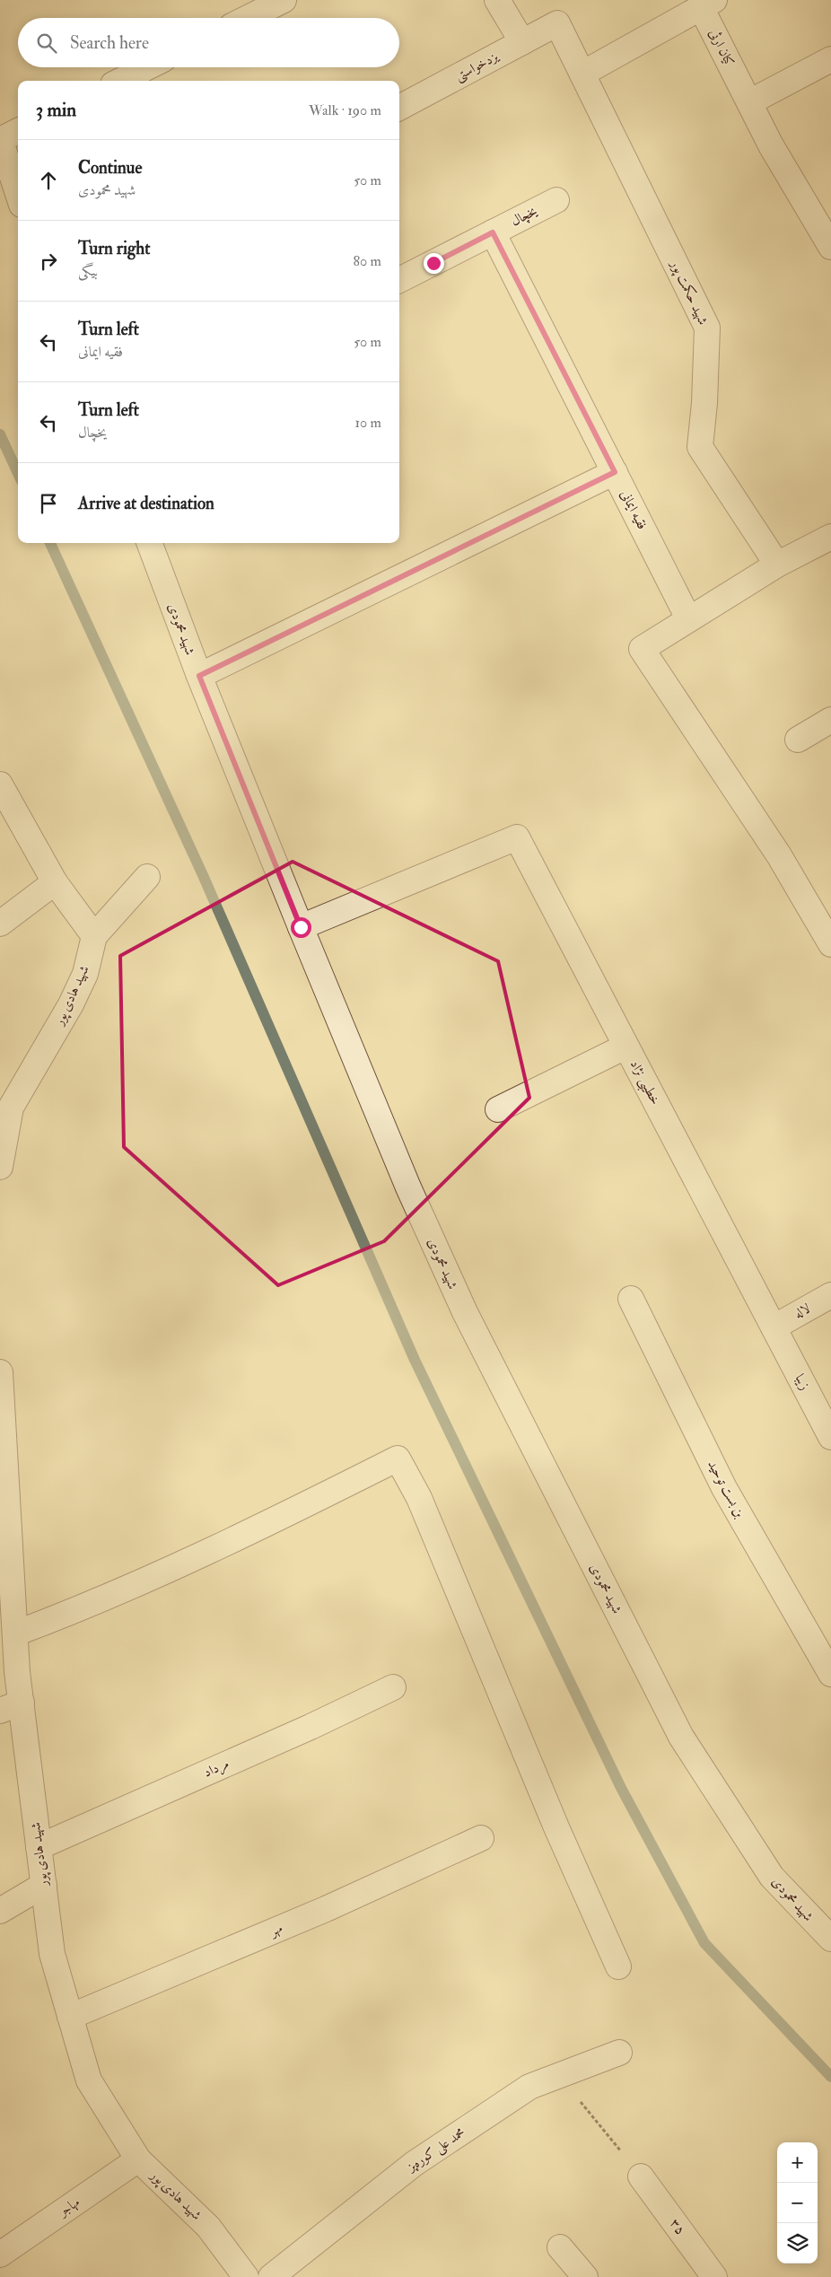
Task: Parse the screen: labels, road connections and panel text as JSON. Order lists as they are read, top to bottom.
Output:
{
  "streets": {
    "street": [
      "کیان ارثی",
      "یزدخواستی",
      "یخچال",
      "شهید حکمت پور",
      "فقیه ایمانی",
      "شهید محمودی",
      "شهید هادی پور",
      "خطیبی نژاد",
      "لاله",
      "زیبا",
      "بن بست توحید",
      "مرداد",
      "مهر",
      "محمد علی کوره‌پز",
      "مهاجر",
      "۳۵"
    ]
  },
  "crossings": [
    ["کیان ارثی", "شهید حکمت پور"],
    ["یزدخواستی", "شهید حکمت پور"],
    ["یخچال", "فقیه ایمانی"],
    ["شهید محمودی", "خطیبی نژاد"],
    ["شهید هادی پور", "مرداد"],
    ["شهید هادی پور", "مهر"],
    ["شهید هادی پور", "مهاجر"],
    ["خطیبی نژاد", "لاله"],
    ["خطیبی نژاد", "زیبا"],
    ["لاله", "زیبا"]
  ],
  "page": {
    "search": "Search here",
    "heading": ["3 min", "Walk · 190 m"],
    "list": [
      ["Continue", "شهید محمودی", "50 m"],
      ["Turn right", "بیگی", "80 m"],
      ["Turn left", "فقیه ایمانی", "50 m"],
      ["Turn left", "یخچال", "10 m"],
      "Arrive at destination"
    ],
    "map_buttons": ["+", "−"]
  }
}
